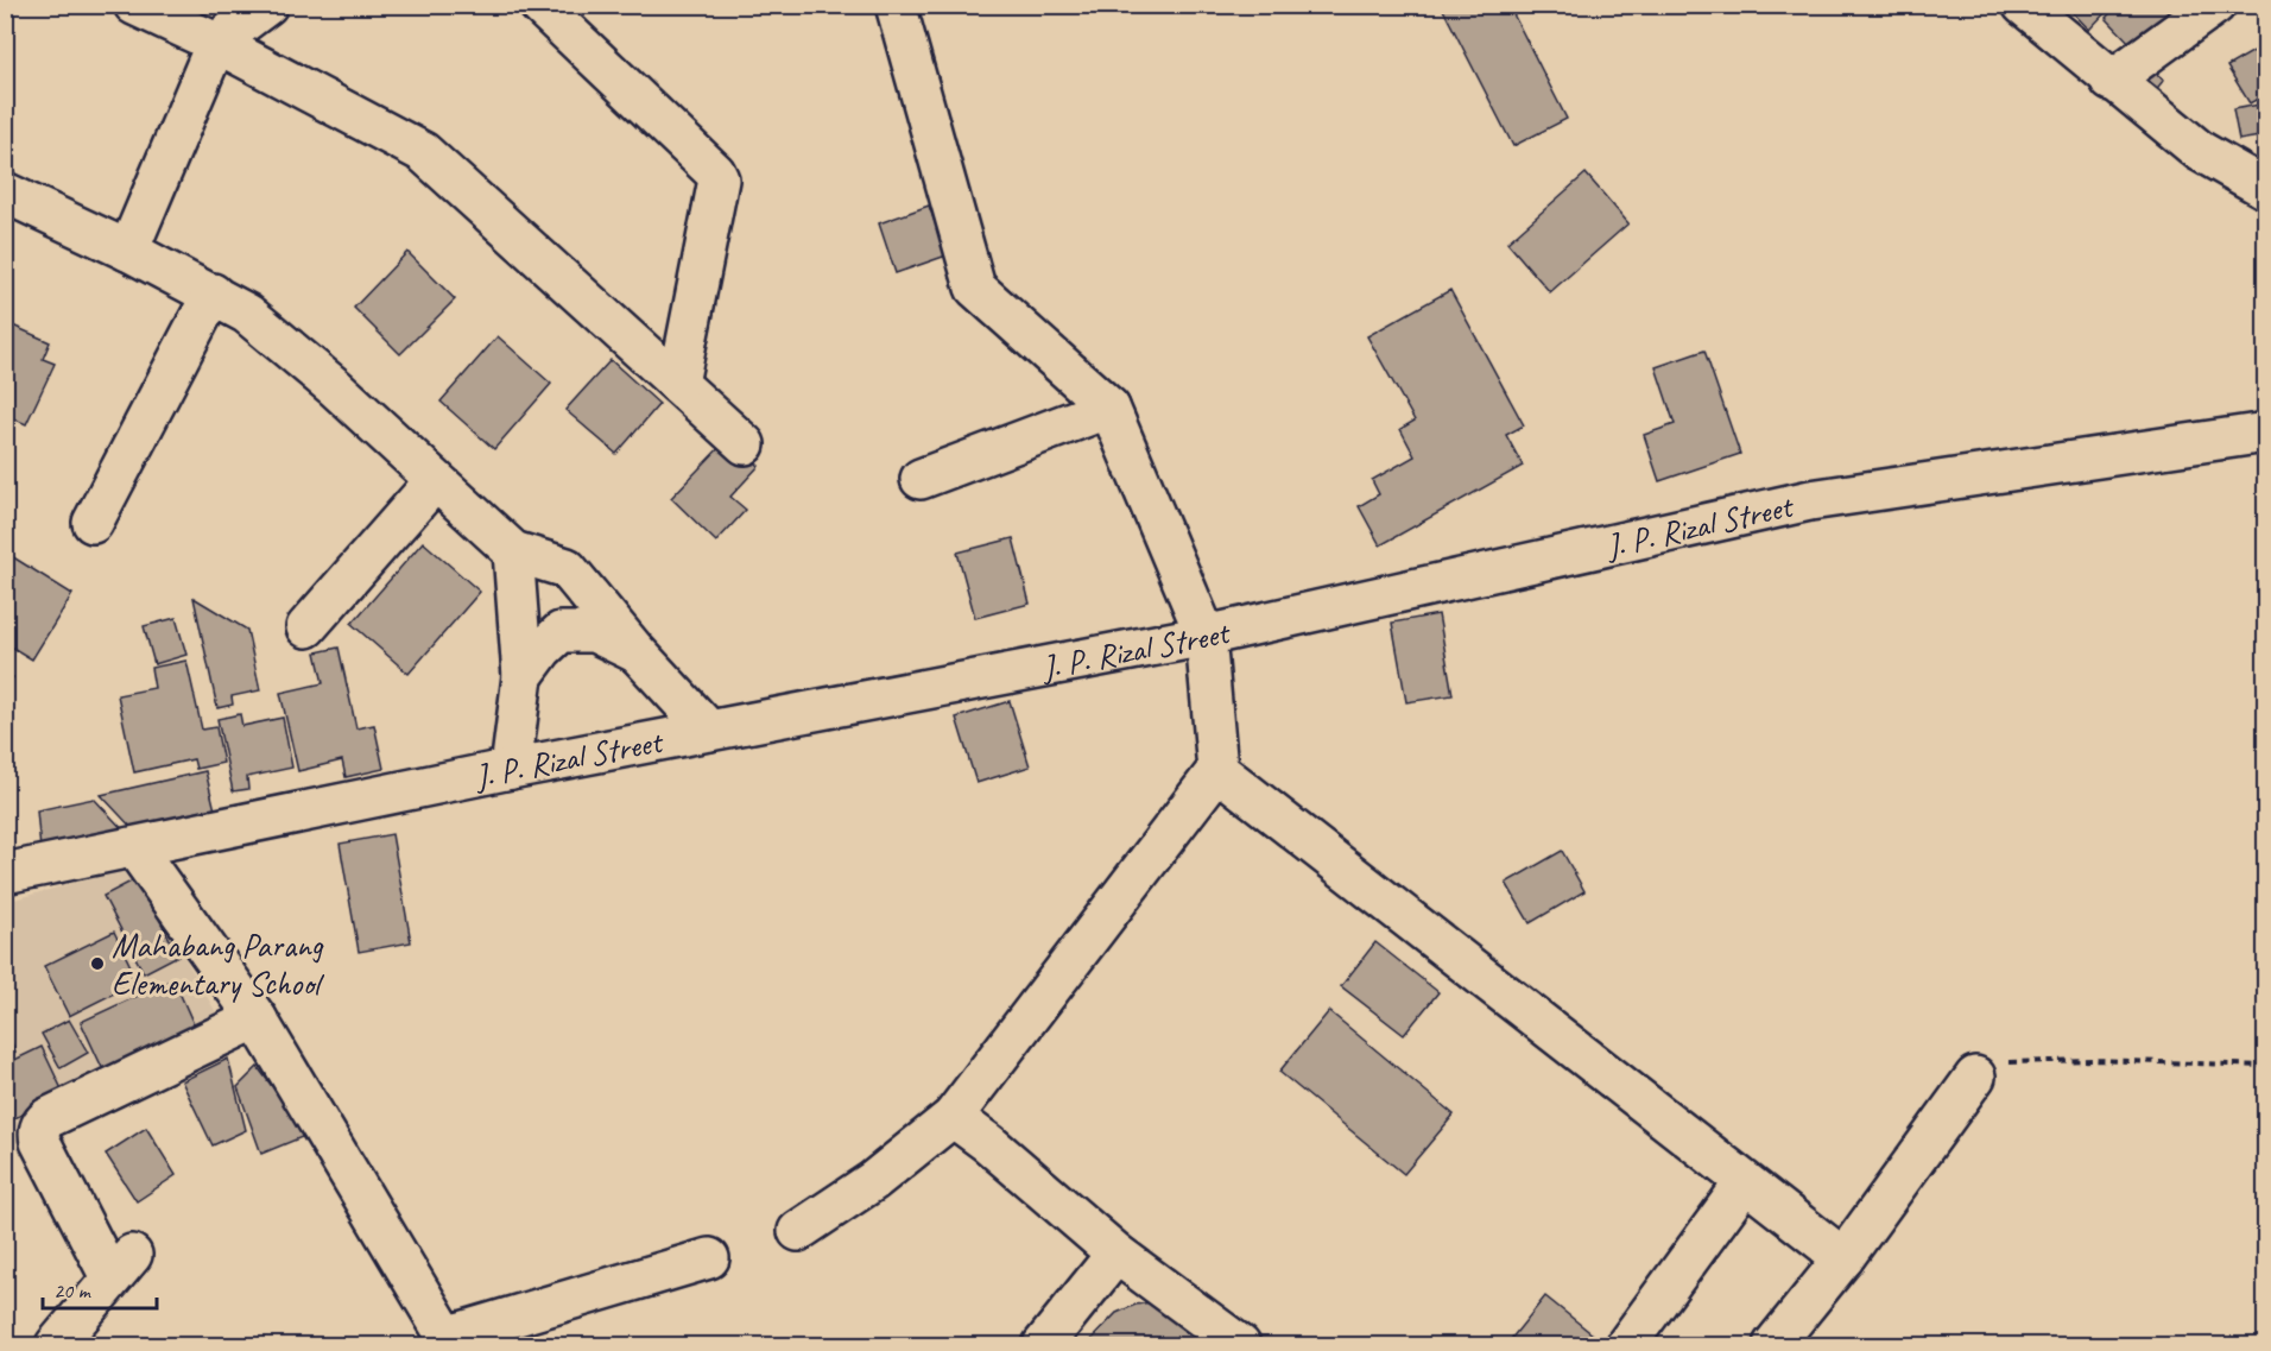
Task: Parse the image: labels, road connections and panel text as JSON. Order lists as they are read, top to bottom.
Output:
{
  "streets": {
    "street": ["J. P. Rizal Street"]
  },
  "places": ["Mahabang Parang Elementary School"],
  "scale_bar": "20 m"
}
